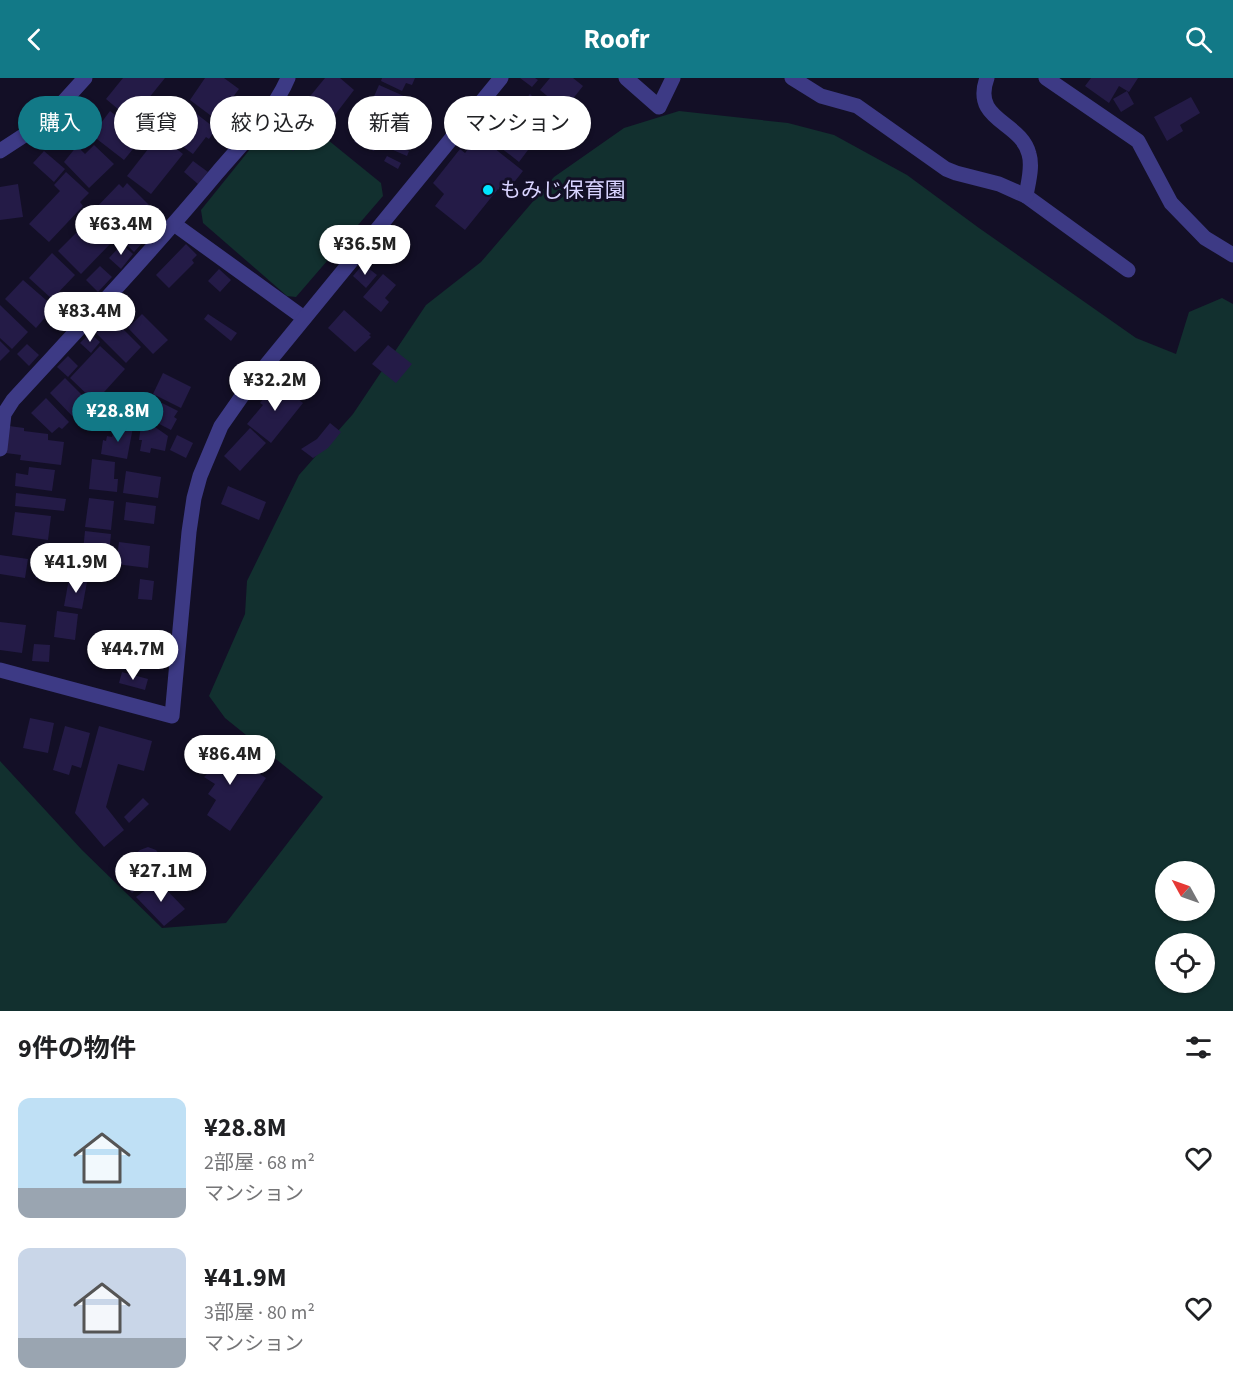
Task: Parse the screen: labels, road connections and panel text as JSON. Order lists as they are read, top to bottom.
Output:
{
  "places": ["もみじ保育園"],
  "north": "top left",
  "page": {
    "header": "Roofr",
    "chip": [
      "購入",
      "賃貸",
      "絞り込み",
      "新着",
      "マンション"
    ],
    "price": [
      "¥63.4M",
      "¥36.5M",
      "¥83.4M",
      "¥32.2M",
      "¥28.8M",
      "¥41.9M",
      "¥44.7M",
      "¥86.4M",
      "¥27.1M"
    ],
    "heading": "9件の物件",
    "list": [
      {
        "name": "¥28.8M",
        "note": "2部屋 · 68 m² · マンション"
      },
      {
        "name": "¥41.9M",
        "note": "3部屋 · 80 m² · マンション"
      }
    ]
  }
}
